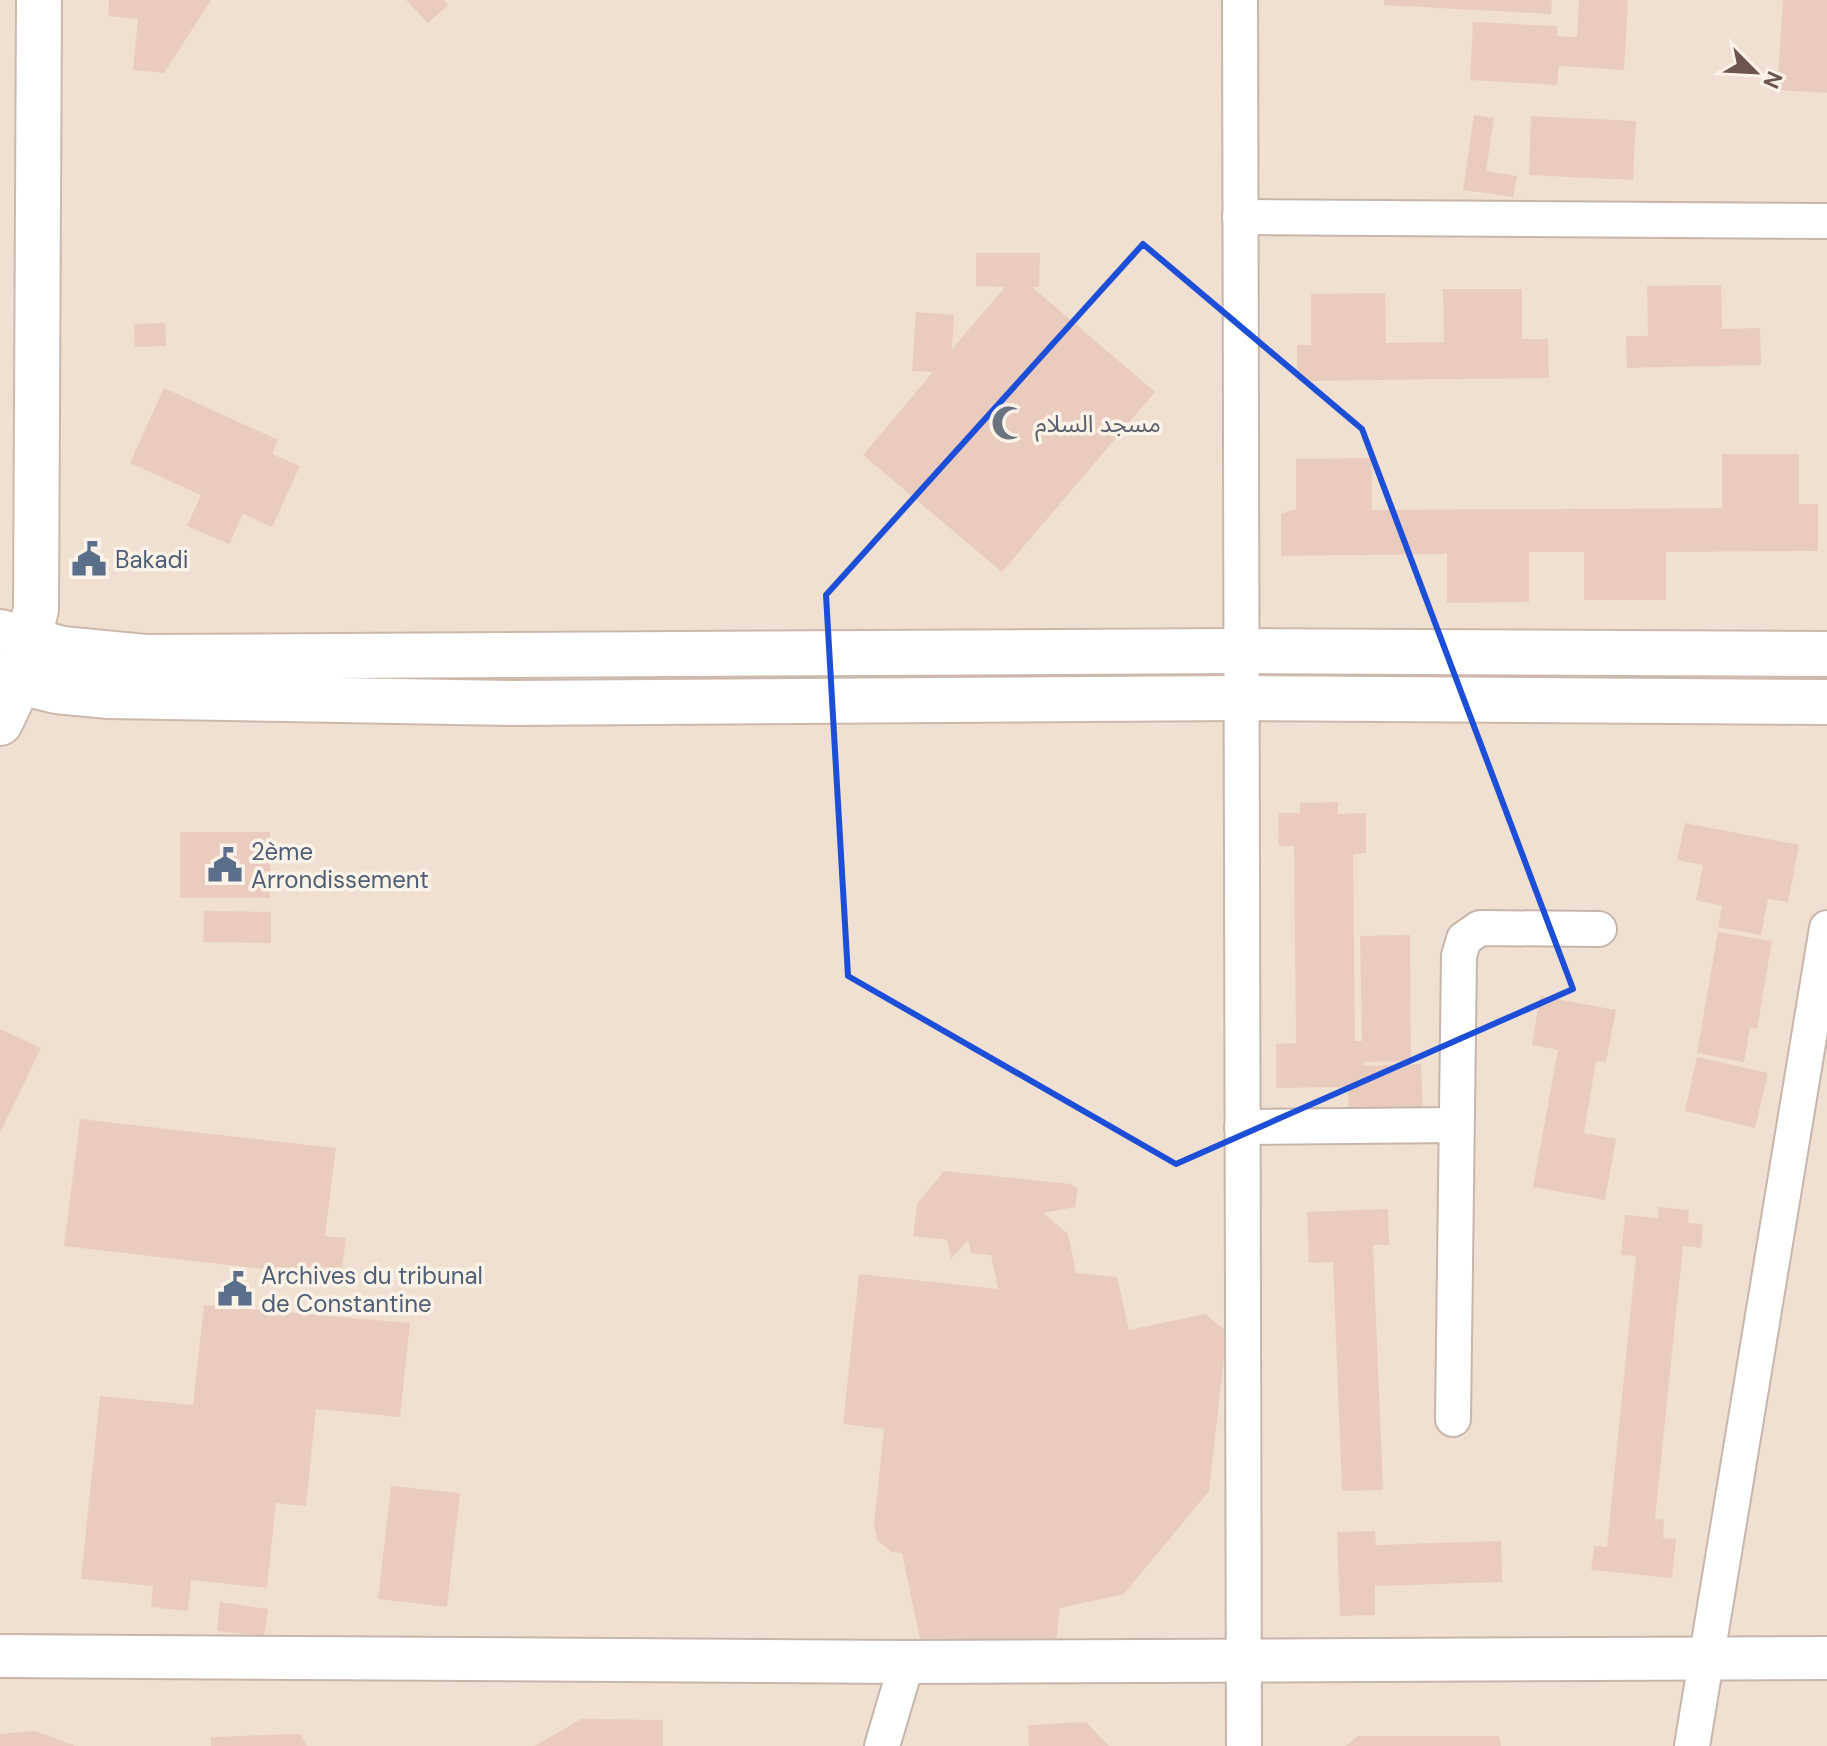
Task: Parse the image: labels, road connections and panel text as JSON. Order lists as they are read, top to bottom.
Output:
{
  "places": {
    "mosque": ["مسجد السلام"],
    "public building": ["Bakadi", "2ème Arrondissement", "Archives du tribunal de Constantine"]
  },
  "north": "bottom right"
}
